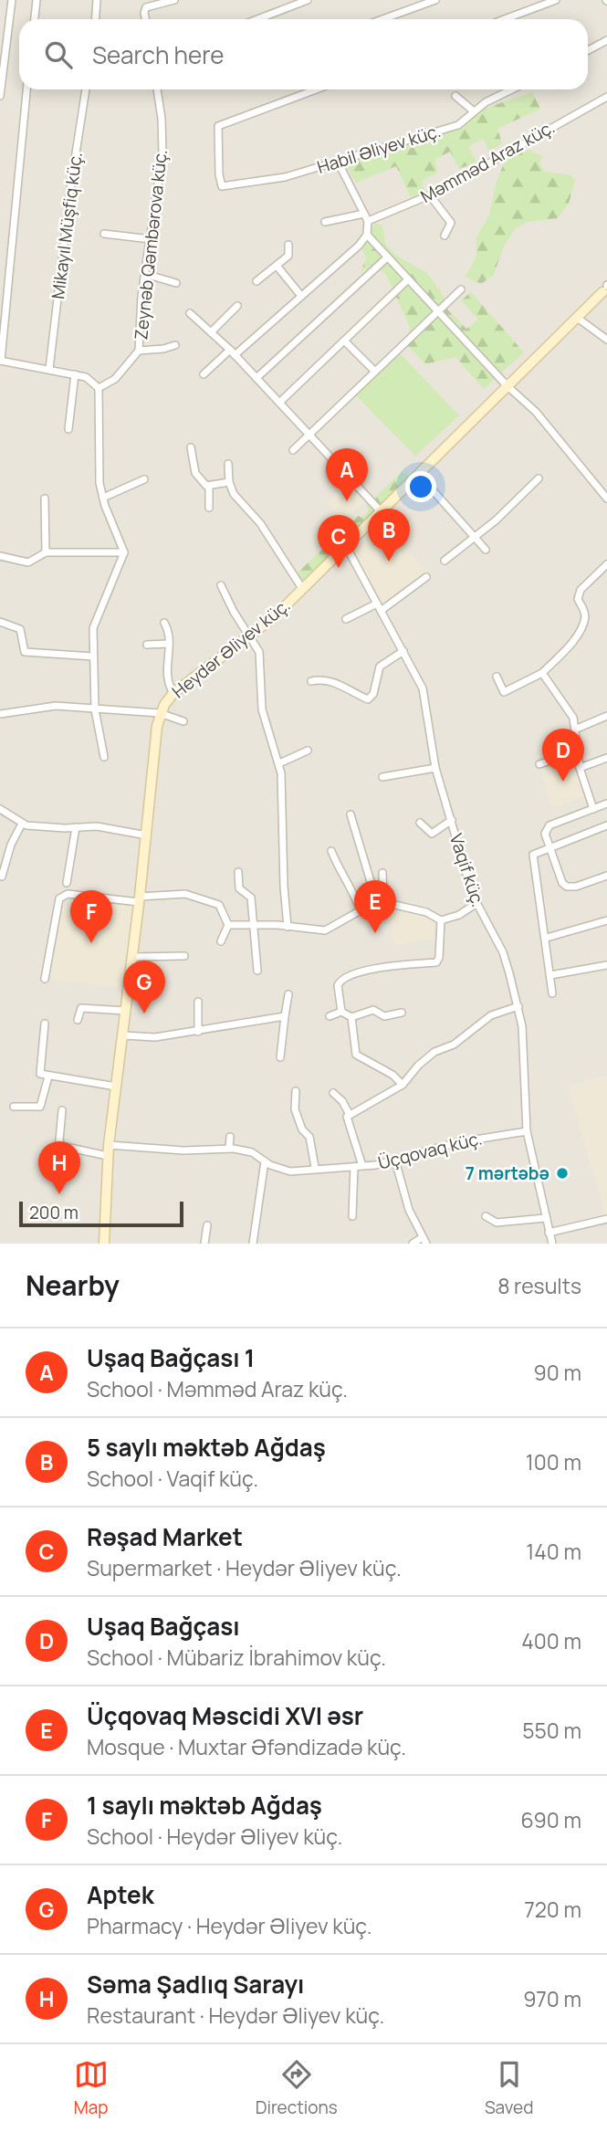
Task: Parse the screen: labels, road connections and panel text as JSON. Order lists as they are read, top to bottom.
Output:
{
  "streets": {
    "main road": ["Heydər Əliyev küç."],
    "street": [
      "Habil Əliyev küç.",
      "Məmməd Araz küç.",
      "Mikayıl Müşfiq küç.",
      "Zeynəb Qəmbərova küç.",
      "Vaqif küç.",
      "Üçqovaq küç."
    ]
  },
  "crossings": [
    ["Heydər Əliyev küç.", "Vaqif küç."],
    ["Heydər Əliyev küç.", "Üçqovaq küç."],
    ["Vaqif küç.", "Üçqovaq küç."]
  ],
  "places": ["7 mərtəbə"],
  "scale_bar": "200 m",
  "page": {
    "search": "Search here",
    "pins": [
      "A",
      "B",
      "C",
      "D",
      "E",
      "F",
      "G",
      "H"
    ],
    "scale": "200 m",
    "heading": ["Nearby", "8 results"],
    "list": [
      {
        "mark": "A",
        "name": "Uşaq Bağçası 1",
        "note": "School · Məmməd Araz küç.",
        "value": "90 m"
      },
      {
        "mark": "B",
        "name": "5 saylı məktəb Ağdaş",
        "note": "School · Vaqif küç.",
        "value": "100 m"
      },
      {
        "mark": "C",
        "name": "Rəşad Market",
        "note": "Supermarket · Heydər Əliyev küç.",
        "value": "140 m"
      },
      {
        "mark": "D",
        "name": "Uşaq Bağçası",
        "note": "School · Mübariz İbrahimov küç.",
        "value": "400 m"
      },
      {
        "mark": "E",
        "name": "Üçqovaq Məscidi XVI əsr",
        "note": "Mosque · Muxtar Əfəndizadə küç.",
        "value": "550 m"
      },
      {
        "mark": "F",
        "name": "1 saylı məktəb Ağdaş",
        "note": "School · Heydər Əliyev küç.",
        "value": "690 m"
      },
      {
        "mark": "G",
        "name": "Aptek",
        "note": "Pharmacy · Heydər Əliyev küç.",
        "value": "720 m"
      },
      {
        "mark": "H",
        "name": "Səma Şadlıq Sarayı",
        "note": "Restaurant · Heydər Əliyev küç.",
        "value": "970 m"
      }
    ],
    "nav": ["Map", "Directions", "Saved"]
  }
}
